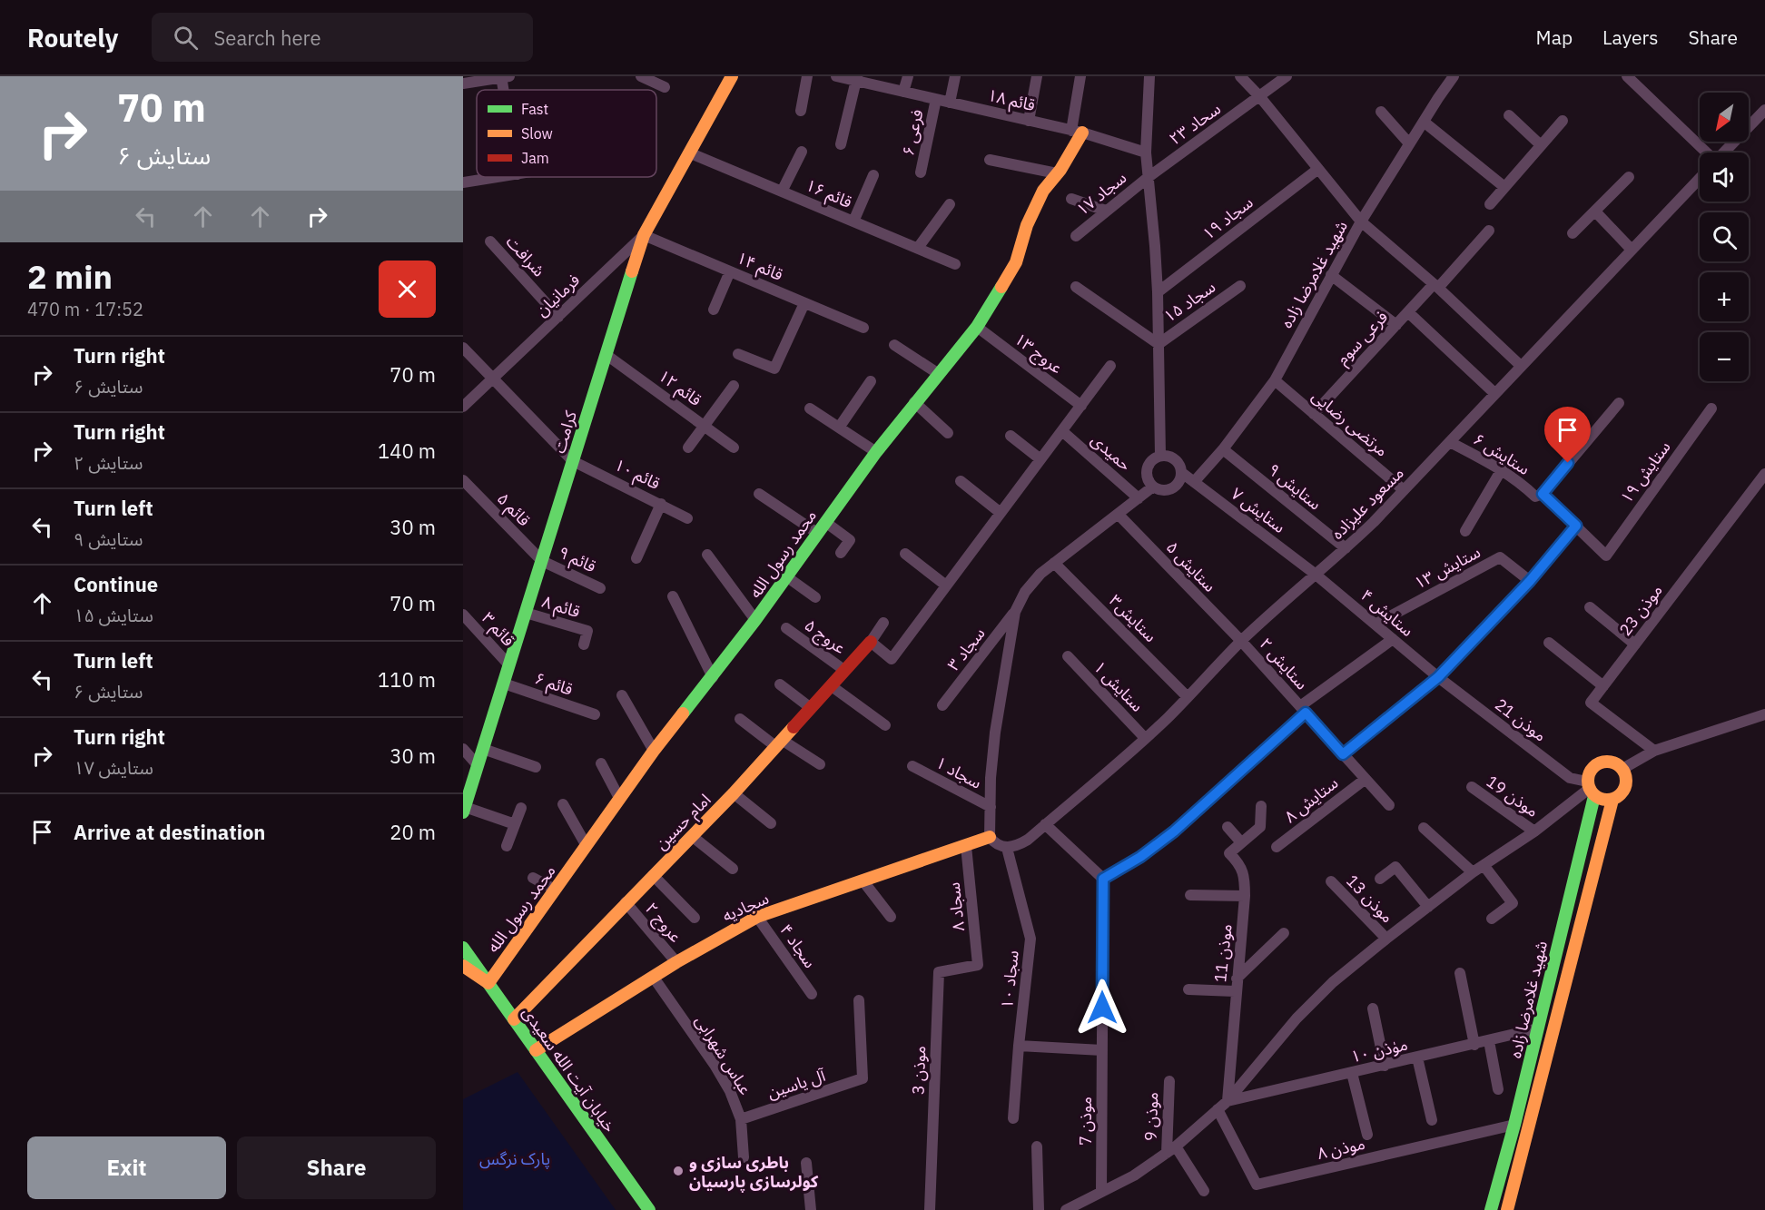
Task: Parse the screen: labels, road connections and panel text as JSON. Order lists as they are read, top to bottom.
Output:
{
  "streets": {
    "street": [
      "قائم ۱۸",
      "سحاد ۲۳",
      "فرعی ۶",
      "قائم ۱۶",
      "سجاد ۱۷",
      "سجاد ۱۹",
      "شرافت",
      "قائم ۱۴",
      "شهید غلامرضا زاده",
      "فرمانیان",
      "سجاد ۱۵",
      "فرعی سوم",
      "عروج ۱۳",
      "قائم ۱۲",
      "مرتضی رضایی",
      "کرامت",
      "حمیدی",
      "ستایش ۶",
      "ستایش ۱۹",
      "قائم ۱۰",
      "ستایش ۹",
      "مسعود علیزاده",
      "قائم ۵",
      "ستایش ۷",
      "محمد رسول الله",
      "قائم ۹",
      "ستایش ۵",
      "ستایش ۱۳",
      "قائم ۸",
      "موذن 23",
      "ستایش ۴",
      "ستایش۳",
      "قائم ۳",
      "عروج ۵",
      "سجاد ۳",
      "ستایش ۲",
      "قائم ۶",
      "ستایش ۱",
      "موذن 21",
      "سجاد ۱",
      "موذن 19",
      "ستایش ۸",
      "امام حسین",
      "موذن 13",
      "سجادیه",
      "سجاد ۸",
      "عروج ۲",
      "سجاد ۴",
      "موذن 11",
      "سجاد ۱۰",
      "موٰذن ۱۰",
      "عباس شهرابی",
      "خیابان آیت الله سعیدی",
      "موذن 3",
      "آل یاسین",
      "موذن 9",
      "موذن 7",
      "موذن ۸"
    ]
  },
  "crossings": [
    ["قائم ۱۸", "فرعی ۶"],
    ["قائم ۱۸", "محمد رسول الله"],
    ["سحاد ۲۳", "سجاد ۱۷"],
    ["قائم ۱۶", "کرامت"],
    ["شرافت", "فرمانیان"],
    ["قائم ۱۴", "فرمانیان"],
    ["قائم ۱۴", "کرامت"],
    ["شهید غلامرضا زاده", "مرتضی رضایی"],
    ["شهید غلامرضا زاده", "ستایش ۹"],
    ["شهید غلامرضا زاده", "ستایش ۷"],
    ["شهید غلامرضا زاده", "موذن 21"],
    ["شهید غلامرضا زاده", "موٰذن ۱۰"],
    ["شهید غلامرضا زاده", "موذن ۸"],
    ["فرمانیان", "کرامت"],
    ["فرعی سوم", "مرتضی رضایی"],
    ["عروج ۱۳", "محمد رسول الله"],
    ["قائم ۱۲", "کرامت"],
    ["مرتضی رضایی", "مسعود علیزاده"],
    ["کرامت", "قائم ۱۰"],
    ["کرامت", "قائم ۵"],
    ["کرامت", "قائم ۹"],
    ["کرامت", "قائم ۸"],
    ["کرامت", "قائم ۳"],
    ["کرامت", "قائم ۶"],
    ["ستایش ۶", "ستایش ۱۹"],
    ["ستایش ۶", "مسعود علیزاده"],
    ["ستایش ۹", "مسعود علیزاده"],
    ["مسعود علیزاده", "ستایش ۷"],
    ["مسعود علیزاده", "ستایش ۵"],
    ["مسعود علیزاده", "ستایش ۴"],
    ["مسعود علیزاده", "ستایش۳"],
    ["مسعود علیزاده", "ستایش ۲"],
    ["مسعود علیزاده", "ستایش ۱"],
    ["مسعود علیزاده", "سجاد ۱۰"],
    ["قائم ۵", "قائم ۹"],
    ["ستایش ۷", "ستایش ۴"],
    ["محمد رسول الله", "خیابان آیت الله سعیدی"],
    ["ستایش ۵", "ستایش ۲"],
    ["ستایش ۱۳", "ستایش ۴"],
    ["ستایش ۴", "موذن 21"],
    ["عروج ۵", "امام حسین"],
    ["ستایش ۲", "ستایش ۸"],
    ["امام حسین", "عروج ۲"],
    ["امام حسین", "خیابان آیت الله سعیدی"],
    ["سجادیه", "سجاد ۸"],
    ["سجادیه", "عروج ۲"],
    ["سجادیه", "سجاد ۴"],
    ["سجادیه", "عباس شهرابی"],
    ["سجادیه", "خیابان آیت الله سعیدی"],
    ["سجاد ۸", "موذن 3"],
    ["موذن 11", "موٰذن ۱۰"],
    ["عباس شهرابی", "آل یاسین"]
  ],
  "parks": ["پارک نرگس"],
  "places": ["باطری سازی و کولرسازی پارسیان"],
  "legend": ["Fast", "Slow", "Jam"],
  "north": "bottom left",
  "page": {
    "header": "Routely",
    "search": "Search here",
    "nav": ["Map", "Layers", "Share"],
    "turn": ["70 m", "ستایش ۶"],
    "map_buttons": ["+", "−"],
    "heading": ["2 min", "470 m · 17:52"],
    "list": [
      {
        "name": "Turn right",
        "note": "ستایش ۶",
        "value": "70 m"
      },
      {
        "name": "Turn right",
        "note": "ستایش ۲",
        "value": "140 m"
      },
      {
        "name": "Turn left",
        "note": "ستایش ۹",
        "value": "30 m"
      },
      {
        "name": "Continue",
        "note": "ستایش ۱۵",
        "value": "70 m"
      },
      {
        "name": "Turn left",
        "note": "ستایش ۶",
        "value": "110 m"
      },
      {
        "name": "Turn right",
        "note": "ستایش ۱۷",
        "value": "30 m"
      },
      {
        "name": "Arrive at destination",
        "value": "20 m"
      }
    ],
    "buttons": ["Exit", "Share"]
  }
}
